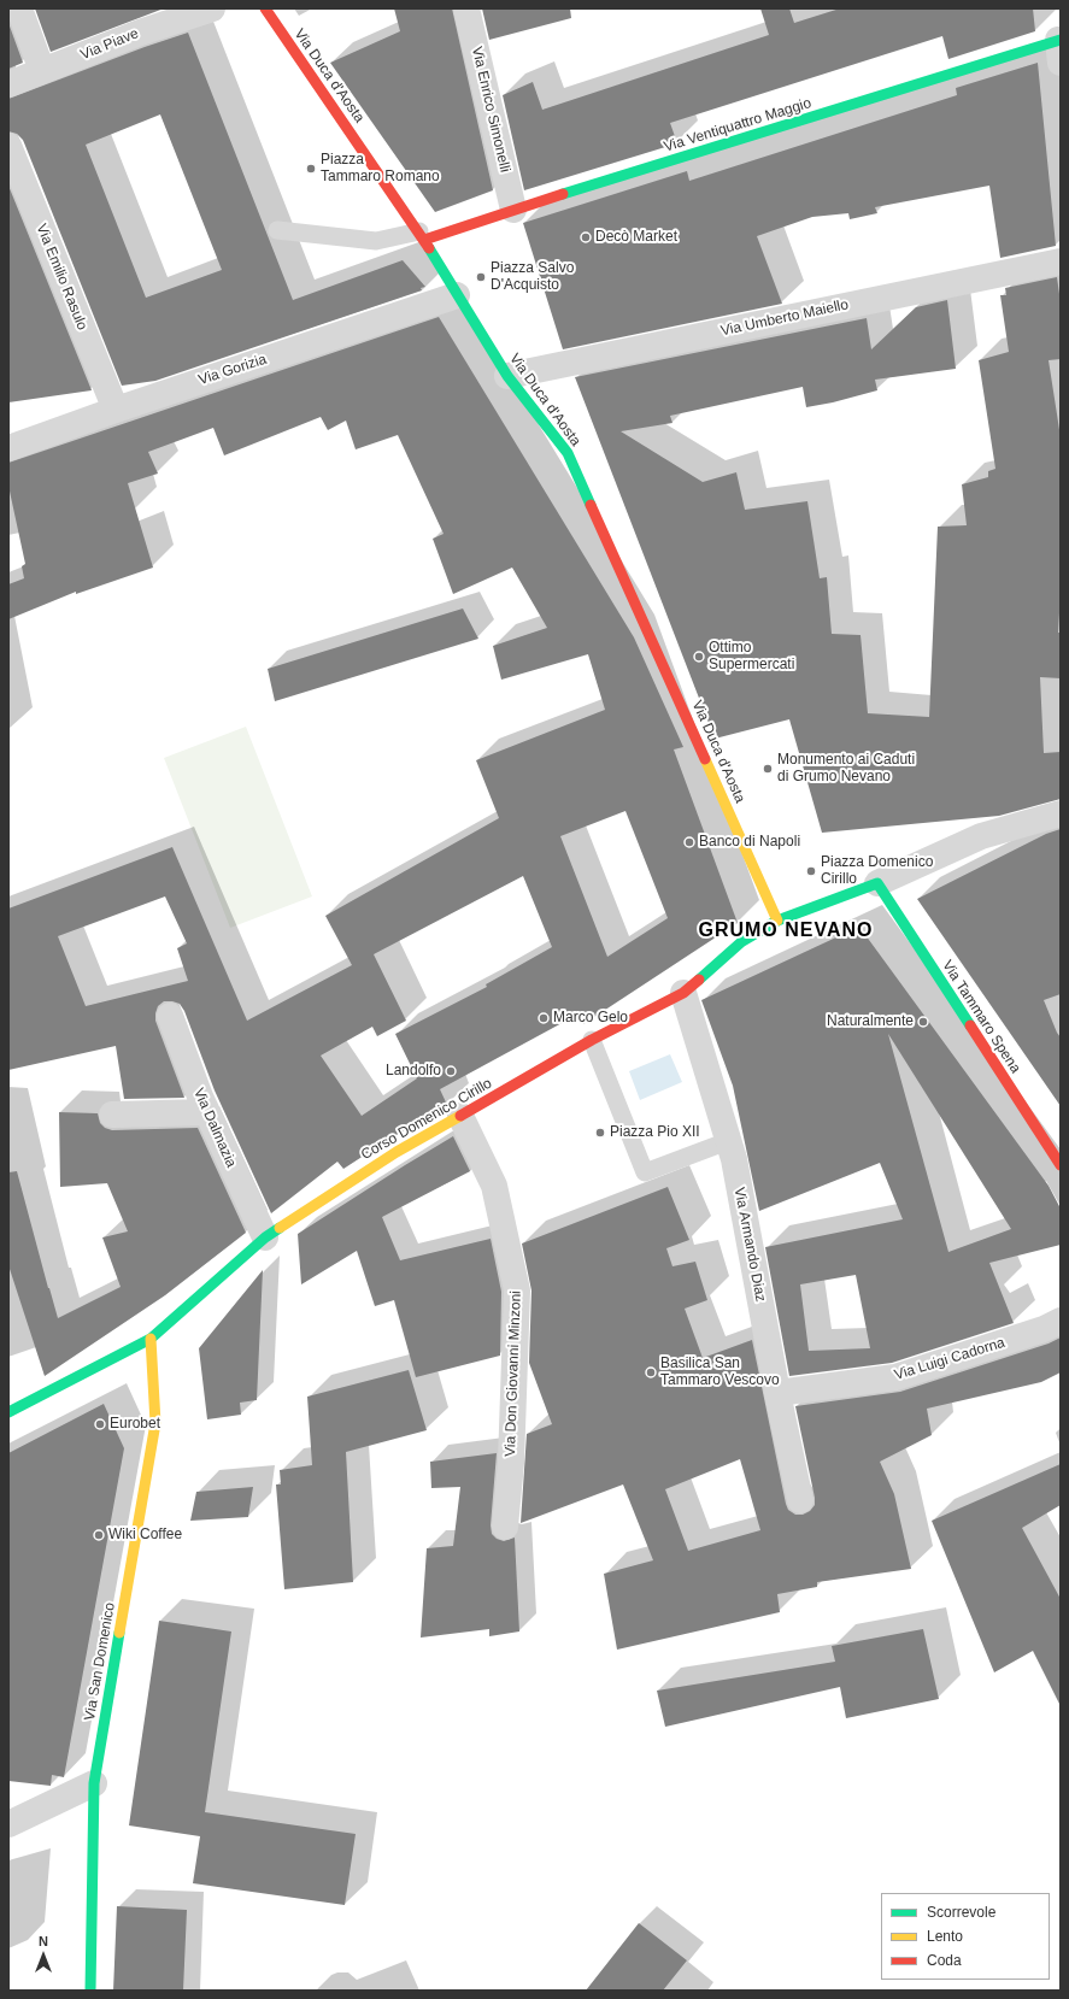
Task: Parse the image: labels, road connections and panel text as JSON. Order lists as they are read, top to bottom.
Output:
{
  "streets": {
    "street": [
      "Via Piave",
      "Via Duca d'Aosta",
      "Via Enrico Simonelli",
      "Via Ventiquattro Maggio",
      "Via Emilio Rasulo",
      "Via Umberto Maiello",
      "Via Gorizia",
      "Via Tammaro Spena",
      "Corso Domenico Cirillo",
      "Via Dalmazia",
      "Via Armando Diaz",
      "Via Luigi Cadorna",
      "Via Don Giovanni Minzoni",
      "Via San Domenico"
    ]
  },
  "crossings": [
    ["Via Duca d'Aosta", "Via Ventiquattro Maggio"],
    ["Via Duca d'Aosta", "Via Umberto Maiello"],
    ["Via Duca d'Aosta", "Via Gorizia"],
    ["Via Duca d'Aosta", "Corso Domenico Cirillo"],
    ["Via Enrico Simonelli", "Via Ventiquattro Maggio"],
    ["Via Emilio Rasulo", "Via Gorizia"],
    ["Via Tammaro Spena", "Corso Domenico Cirillo"],
    ["Corso Domenico Cirillo", "Via Dalmazia"],
    ["Corso Domenico Cirillo", "Via Armando Diaz"],
    ["Corso Domenico Cirillo", "Via Don Giovanni Minzoni"],
    ["Corso Domenico Cirillo", "Via San Domenico"],
    ["Via Armando Diaz", "Via Luigi Cadorna"]
  ],
  "districts": ["GRUMO NEVANO"],
  "places": [
    "Piazza Tammaro Romano",
    "Decò Market",
    "Piazza Salvo D'Acquisto",
    "Ottimo Supermercati",
    "Monumento ai Caduti di Grumo Nevano",
    "Banco di Napoli",
    "Piazza Domenico Cirillo",
    "Marco Gelo",
    "Naturalmente",
    "Landolfo",
    "Piazza Pio XII",
    "Basilica San Tammaro Vescovo",
    "Eurobet",
    "Wiki Coffee"
  ],
  "legend": ["Scorrevole", "Lento", "Coda"],
  "north": "top"
}
